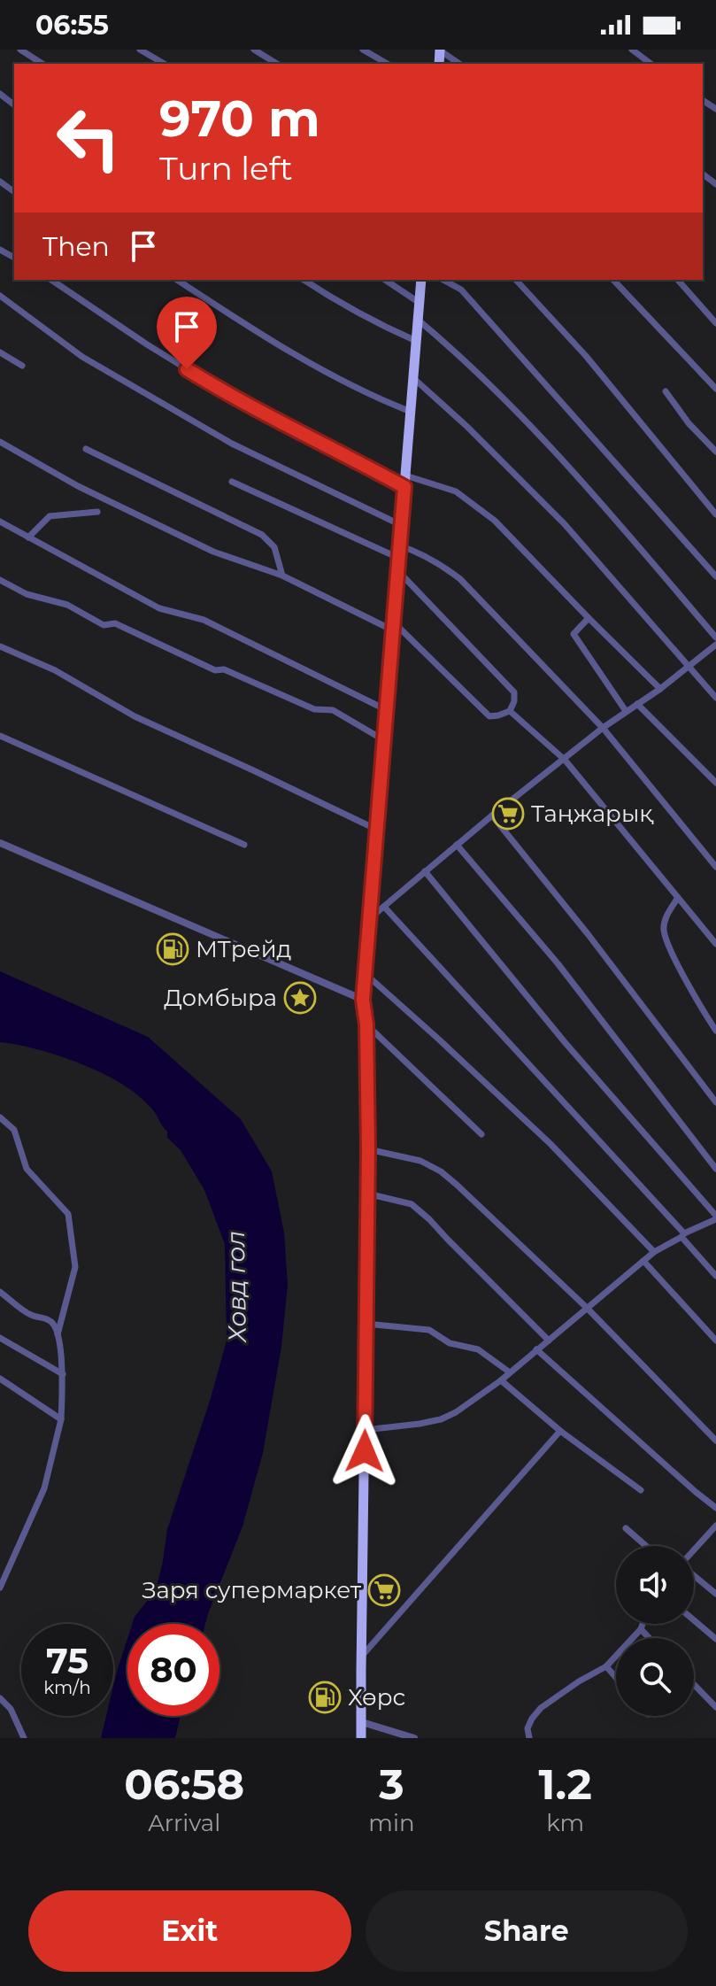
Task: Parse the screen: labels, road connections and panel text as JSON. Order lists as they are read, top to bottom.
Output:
{
  "water": ["Ховд гол"],
  "places": {
    "supermarket": ["Таңжарық", "Заря супермаркет"],
    "fuel station": ["MTрейд", "Хөрс"],
    "place": ["Домбыра"]
  },
  "page": {
    "status": "06:55",
    "turn": ["970 m", "Turn left"],
    "then": "Then",
    "speed": "75 km/h",
    "limit": "80",
    "eta": [
      "06:58",
      "Arrival",
      "3",
      "min",
      "1.2",
      "km"
    ],
    "buttons": ["Exit", "Share"]
  }
}
